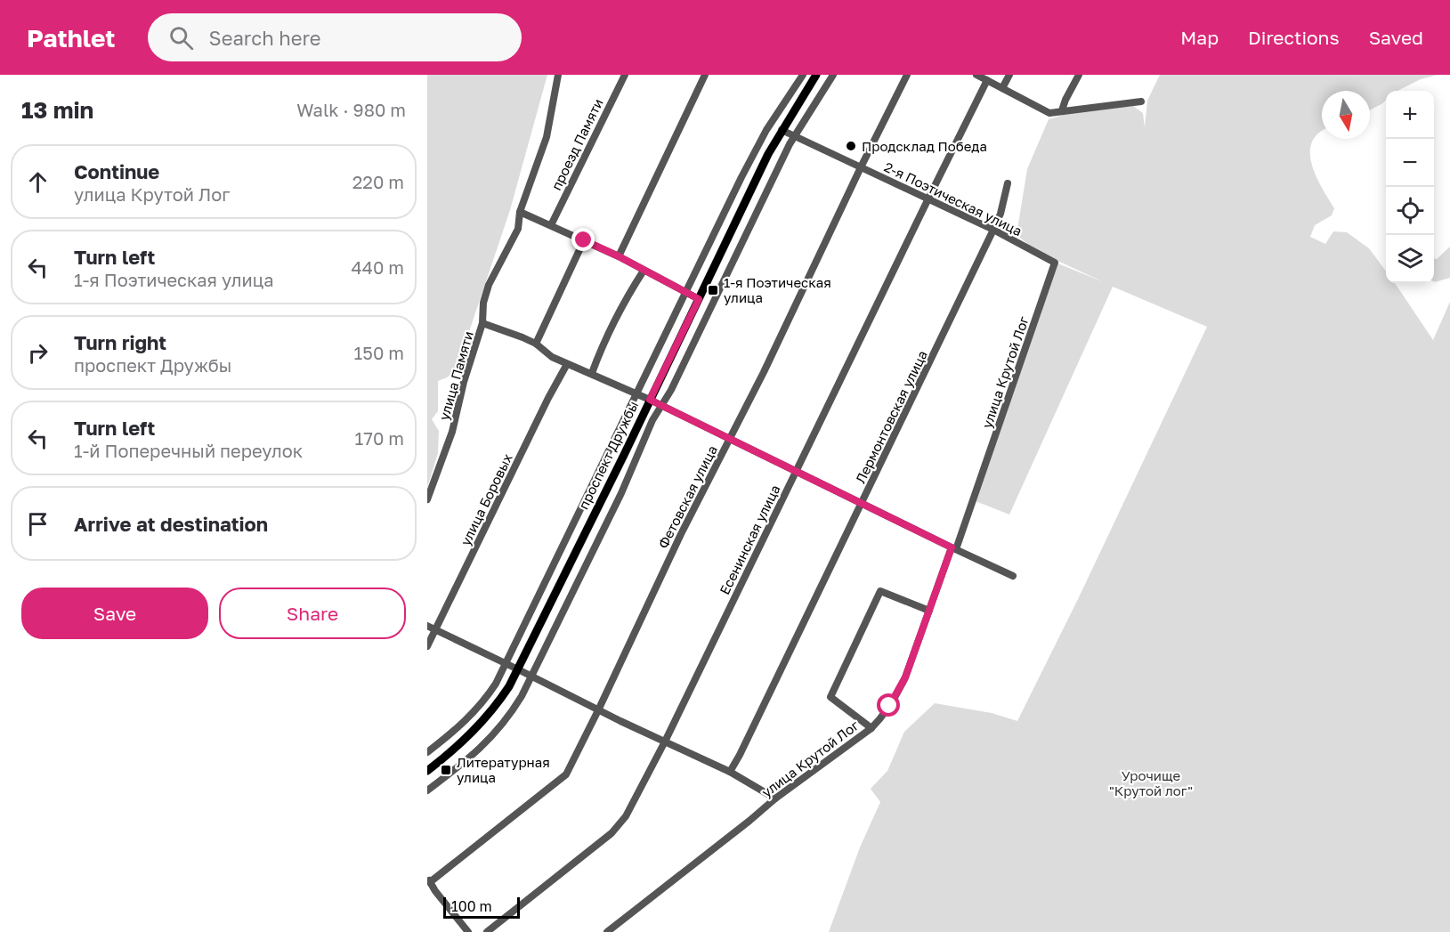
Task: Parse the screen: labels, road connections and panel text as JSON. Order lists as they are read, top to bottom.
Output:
{
  "streets": {
    "main road": ["проспект Дружбы"],
    "street": [
      "проезд Памяти",
      "2-я Поэтическая улица",
      "улица Крутой Лог",
      "улица Памяти",
      "Лермонтовская улица",
      "Фетовская улица",
      "улица Боровых",
      "Есенинская улица"
    ]
  },
  "crossings": [
    ["2-я Поэтическая улица", "улица Крутой Лог"],
    ["2-я Поэтическая улица", "Лермонтовская улица"],
    ["2-я Поэтическая улица", "проспект Дружбы"],
    ["2-я Поэтическая улица", "Фетовская улица"],
    ["2-я Поэтическая улица", "Есенинская улица"]
  ],
  "parks": ["Урочище \"Крутой лог\""],
  "places": {
    "other": ["Продсклад Победа"],
    "transit": ["1-я Поэтическая улица", "Литературная улица"]
  },
  "scale_bar": "100 m",
  "north": "bottom",
  "page": {
    "header": "Pathlet",
    "search": "Search here",
    "nav": ["Map", "Directions", "Saved"],
    "heading": ["13 min", "Walk · 980 m"],
    "map_buttons": ["+", "−"],
    "list": [
      ["Continue", "улица Крутой Лог", "220 m"],
      ["Turn left", "1-я Поэтическая улица", "440 m"],
      ["Turn right", "проспект Дружбы", "150 m"],
      ["Turn left", "1-й Поперечный переулок", "170 m"],
      "Arrive at destination"
    ],
    "buttons": ["Save", "Share"],
    "scale": "100 m"
  }
}
